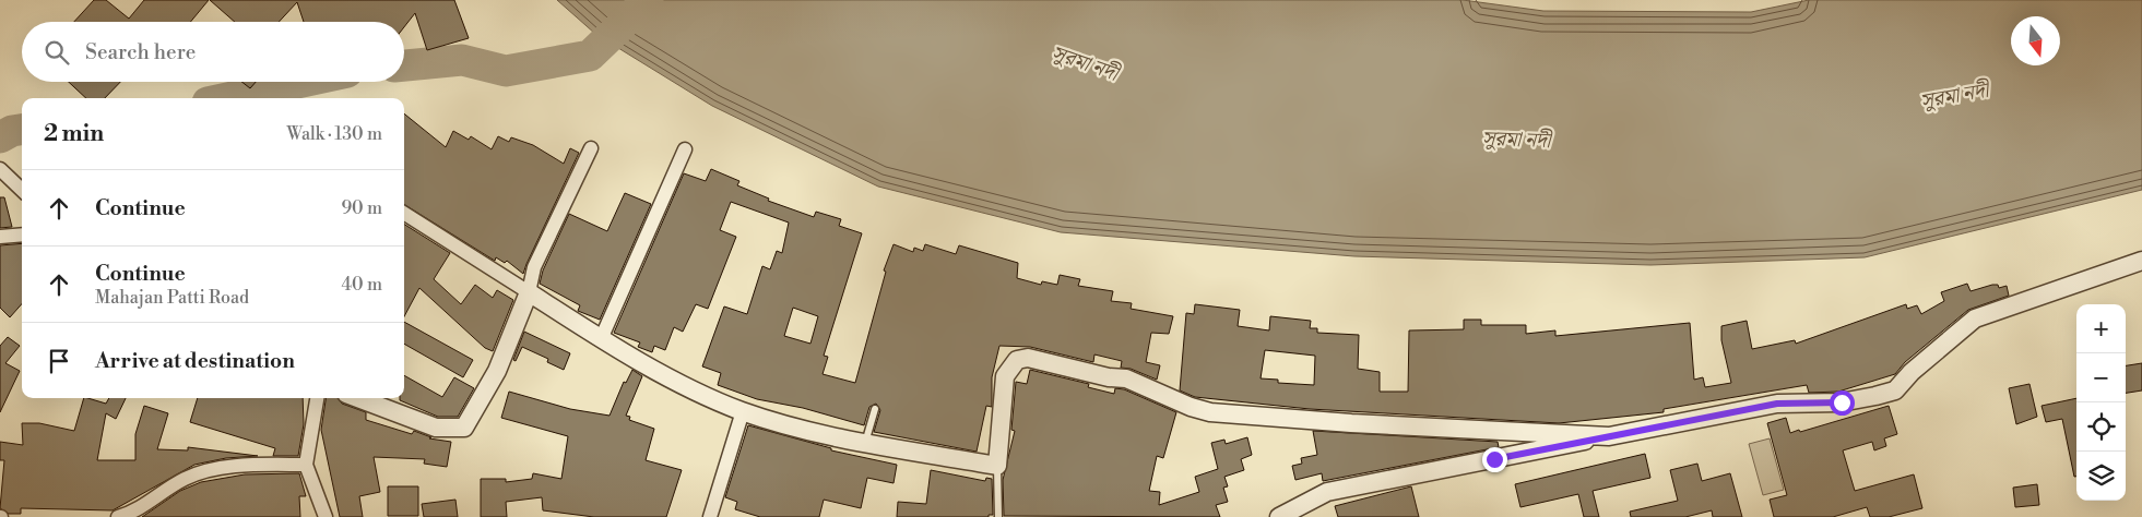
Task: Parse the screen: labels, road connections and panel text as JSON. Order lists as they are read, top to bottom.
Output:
{
  "water": ["সুরমা নদী"],
  "north": "bottom",
  "page": {
    "search": "Search here",
    "heading": ["2 min", "Walk · 130 m"],
    "list": [
      ["Continue", "90 m"],
      ["Continue", "Mahajan Patti Road", "40 m"],
      "Arrive at destination"
    ],
    "map_buttons": ["+", "−"]
  }
}
